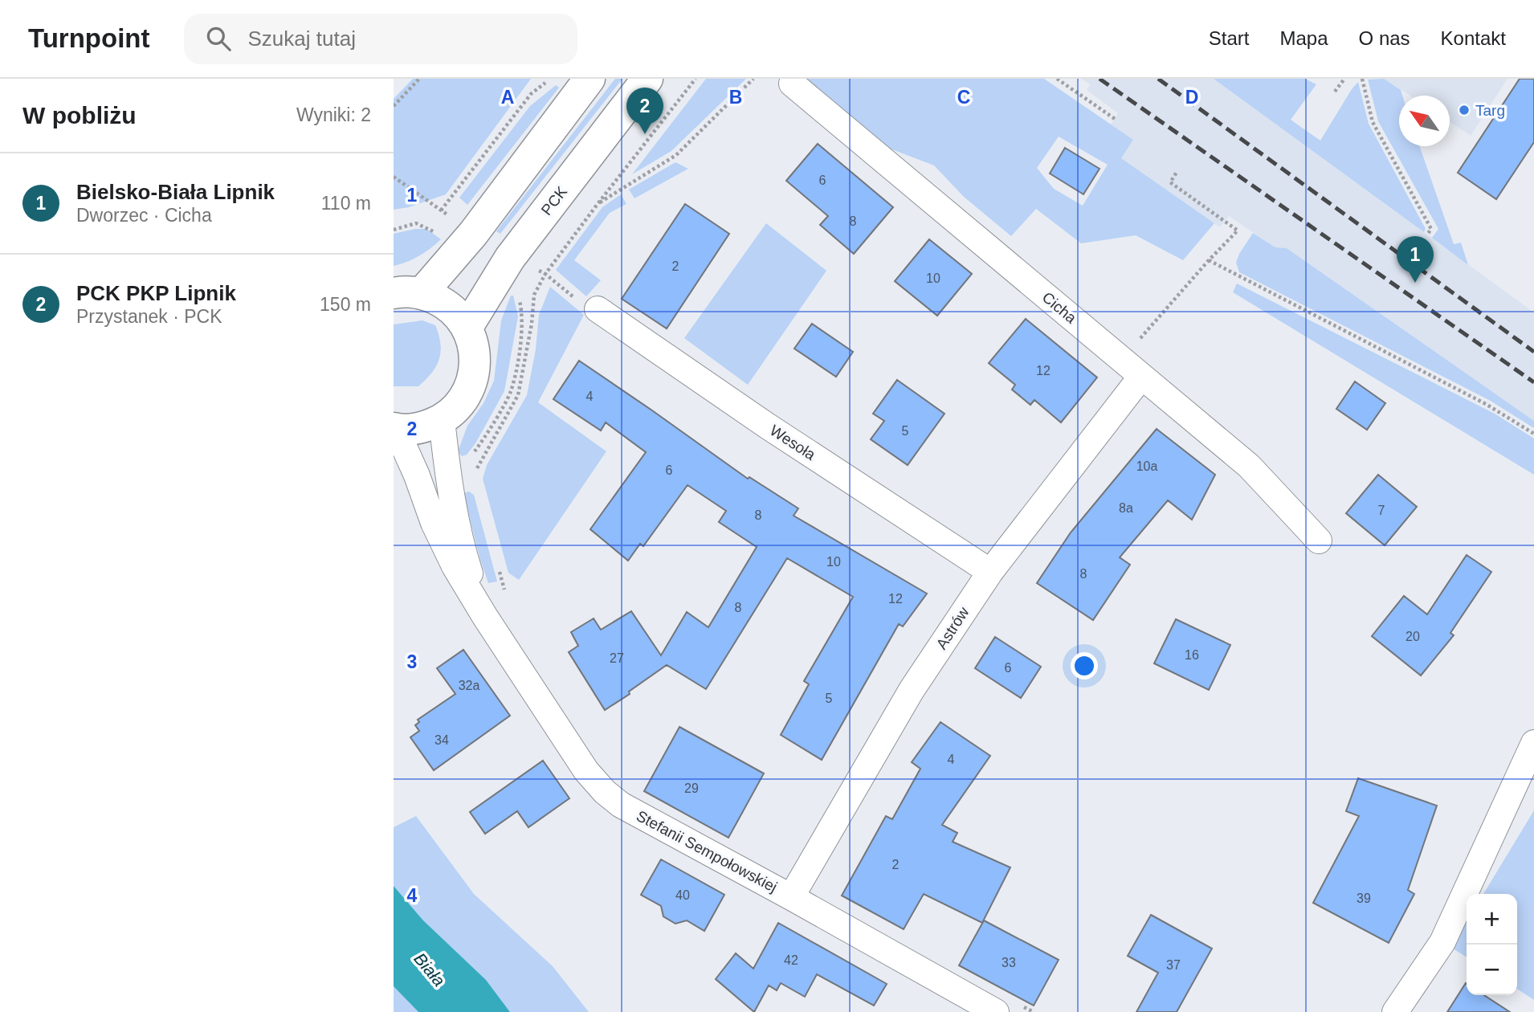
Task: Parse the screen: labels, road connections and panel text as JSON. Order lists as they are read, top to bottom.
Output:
{
  "streets": {
    "street": [
      "PCK",
      "Cicha",
      "Wesoła",
      "Astrów",
      "Stefanii Sempołowskiej"
    ]
  },
  "crossings": [
    ["Cicha", "Astrów"],
    ["Wesoła", "Astrów"],
    ["Astrów", "Stefanii Sempołowskiej"]
  ],
  "water": ["Biała"],
  "places": ["Targ"],
  "house_numbers": [
    "6",
    "8",
    "2",
    "10",
    "12",
    "4",
    "5",
    "10a",
    "6",
    "8a",
    "7",
    "8",
    "10",
    "8",
    "12",
    "8",
    "20",
    "16",
    "27",
    "6",
    "32a",
    "5",
    "34",
    "4",
    "29",
    "2",
    "40",
    "39",
    "42",
    "33",
    "37"
  ],
  "north": "top left",
  "page": {
    "header": "Turnpoint",
    "search": "Szukaj tutaj",
    "nav": [
      "Start",
      "Mapa",
      "O nas",
      "Kontakt"
    ],
    "heading": ["W pobliżu", "Wyniki: 2"],
    "pins": ["2", "1"],
    "list": [
      {
        "mark": "1",
        "name": "Bielsko-Biała Lipnik",
        "note": "Dworzec · Cicha",
        "value": "110 m"
      },
      {
        "mark": "2",
        "name": "PCK PKP Lipnik",
        "note": "Przystanek · PCK",
        "value": "150 m"
      }
    ],
    "map_buttons": ["+", "−"]
  },
  "grid": {
    "columns": [
      "A",
      "B",
      "C",
      "D"
    ],
    "rows": [
      "1",
      "2",
      "3",
      "4"
    ]
  }
}
